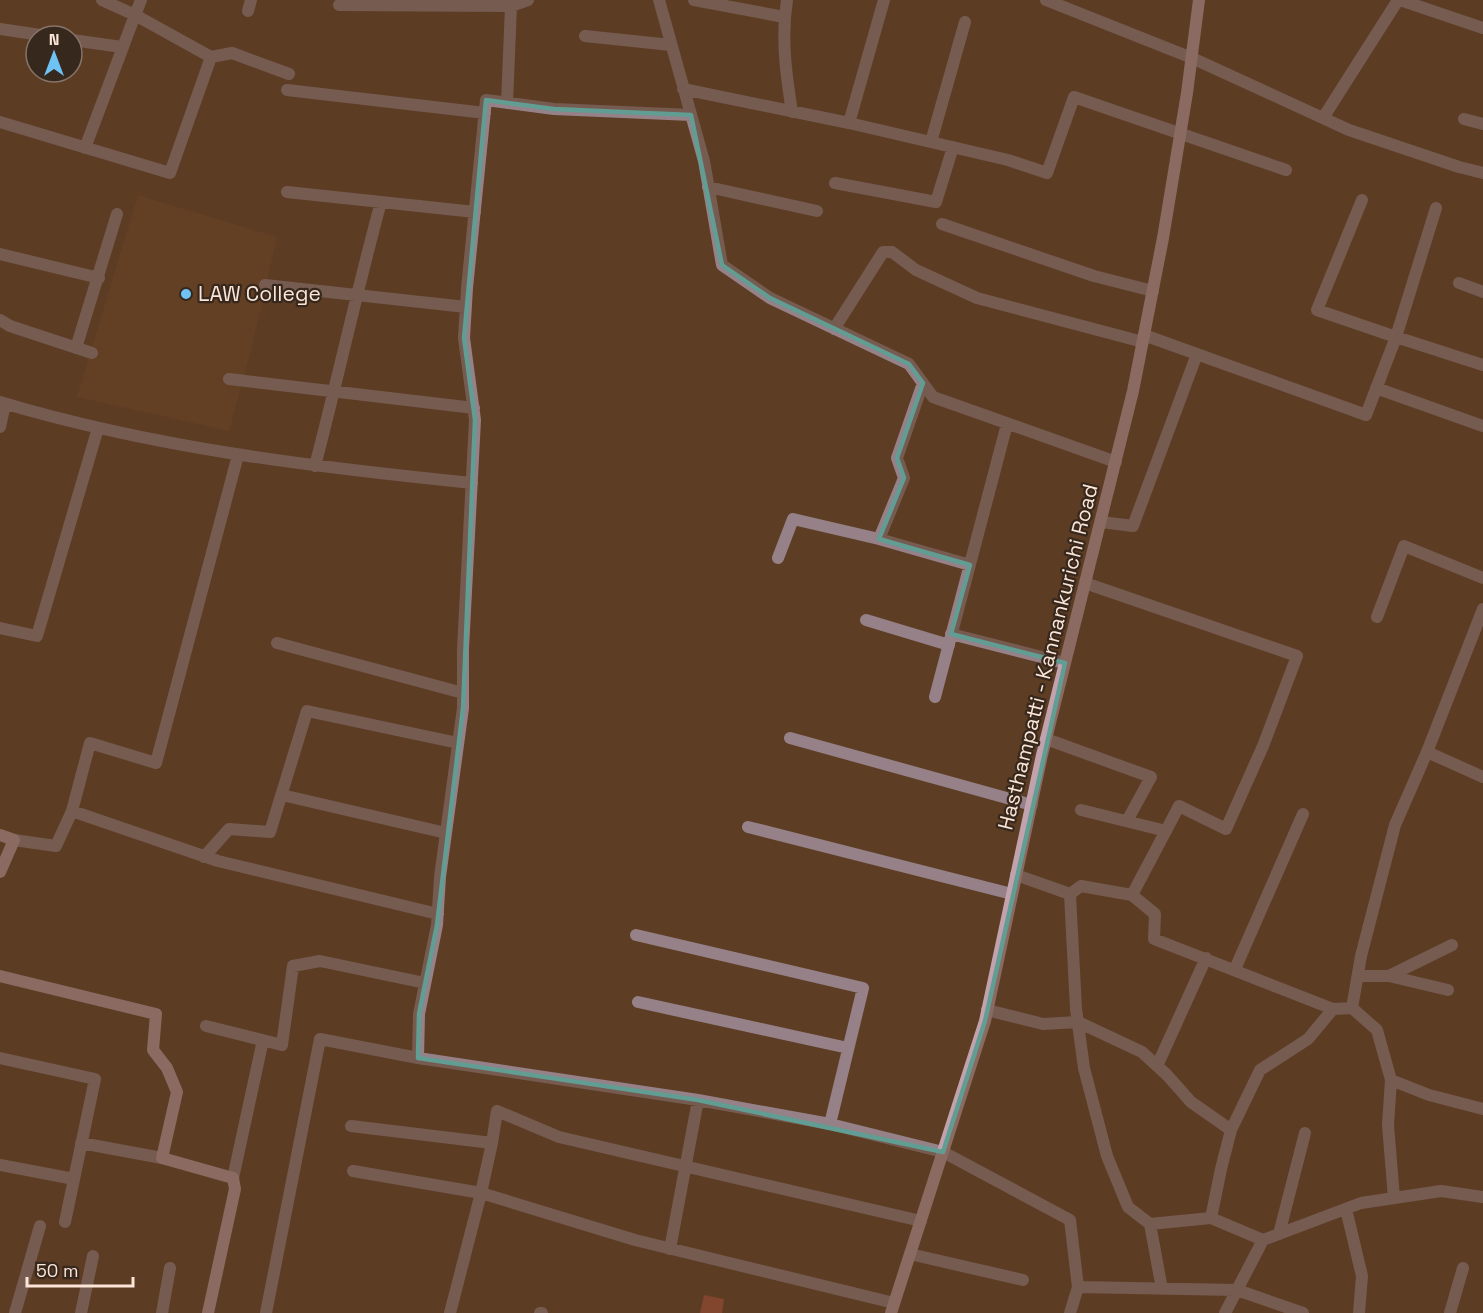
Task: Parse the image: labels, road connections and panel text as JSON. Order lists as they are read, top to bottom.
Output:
{
  "streets": {
    "main road": ["Hasthampatti - Kannankurichi Road"]
  },
  "places": ["LAW College"],
  "scale_bar": "50 m",
  "north": "top"
}
